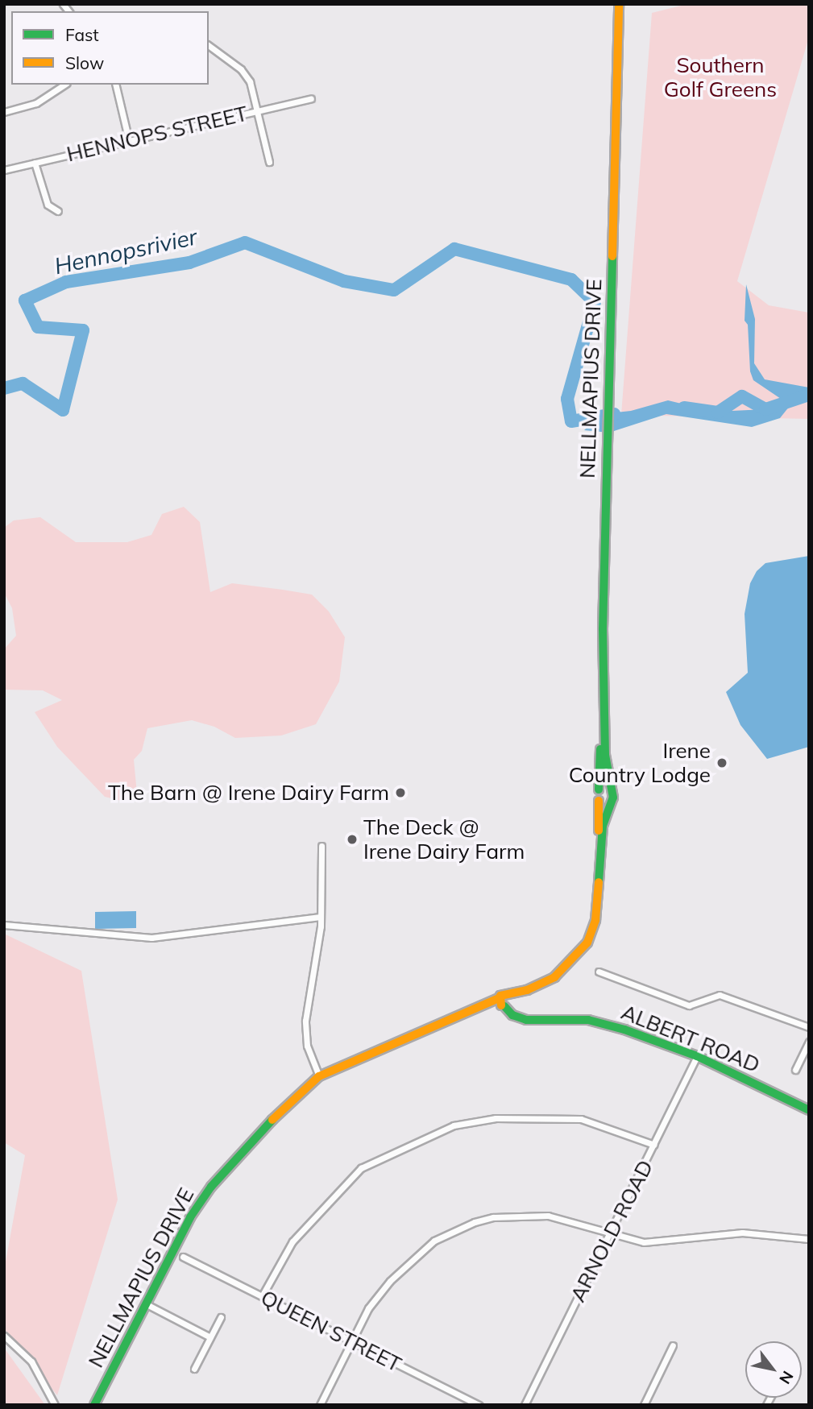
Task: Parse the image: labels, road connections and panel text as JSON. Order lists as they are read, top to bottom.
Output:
{
  "streets": {
    "main road": ["NELLMAPIUS DRIVE", "ALBERT ROAD"],
    "street": ["HENNOPS STREET", "ARNOLD ROAD", "QUEEN STREET"]
  },
  "crossings": [
    ["NELLMAPIUS DRIVE", "ALBERT ROAD"],
    ["ALBERT ROAD", "ARNOLD ROAD"]
  ],
  "water": ["Hennopsrivier"],
  "parks": ["Southern Golf Greens"],
  "places": ["Irene Country Lodge", "The Barn @ Irene Dairy Farm", "The Deck @ Irene Dairy Farm"],
  "legend": ["Fast", "Slow"],
  "north": "bottom right"
}
